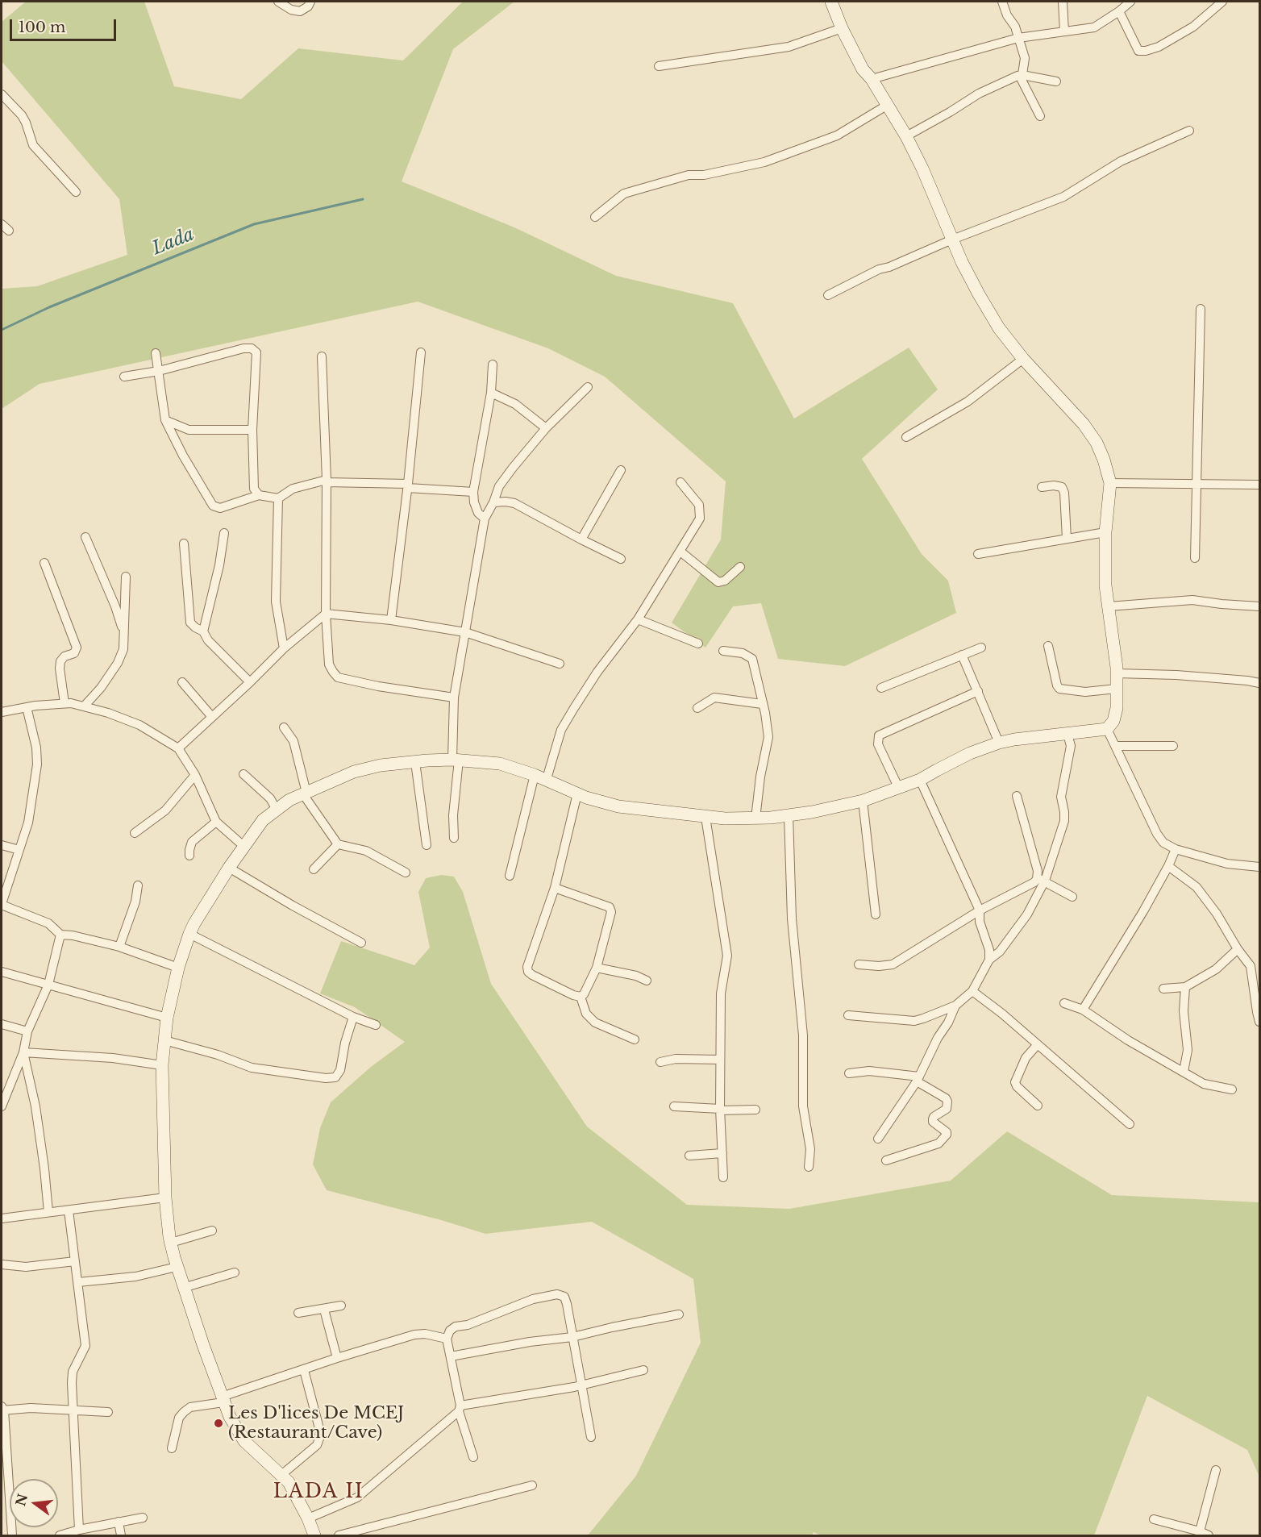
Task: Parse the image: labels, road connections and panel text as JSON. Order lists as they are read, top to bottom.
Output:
{
  "districts": ["LADA II"],
  "water": ["Lada"],
  "places": ["Les D'lices De MCEJ (Restaurant/Cave)"],
  "scale_bar": "100 m",
  "north": "left"
}
